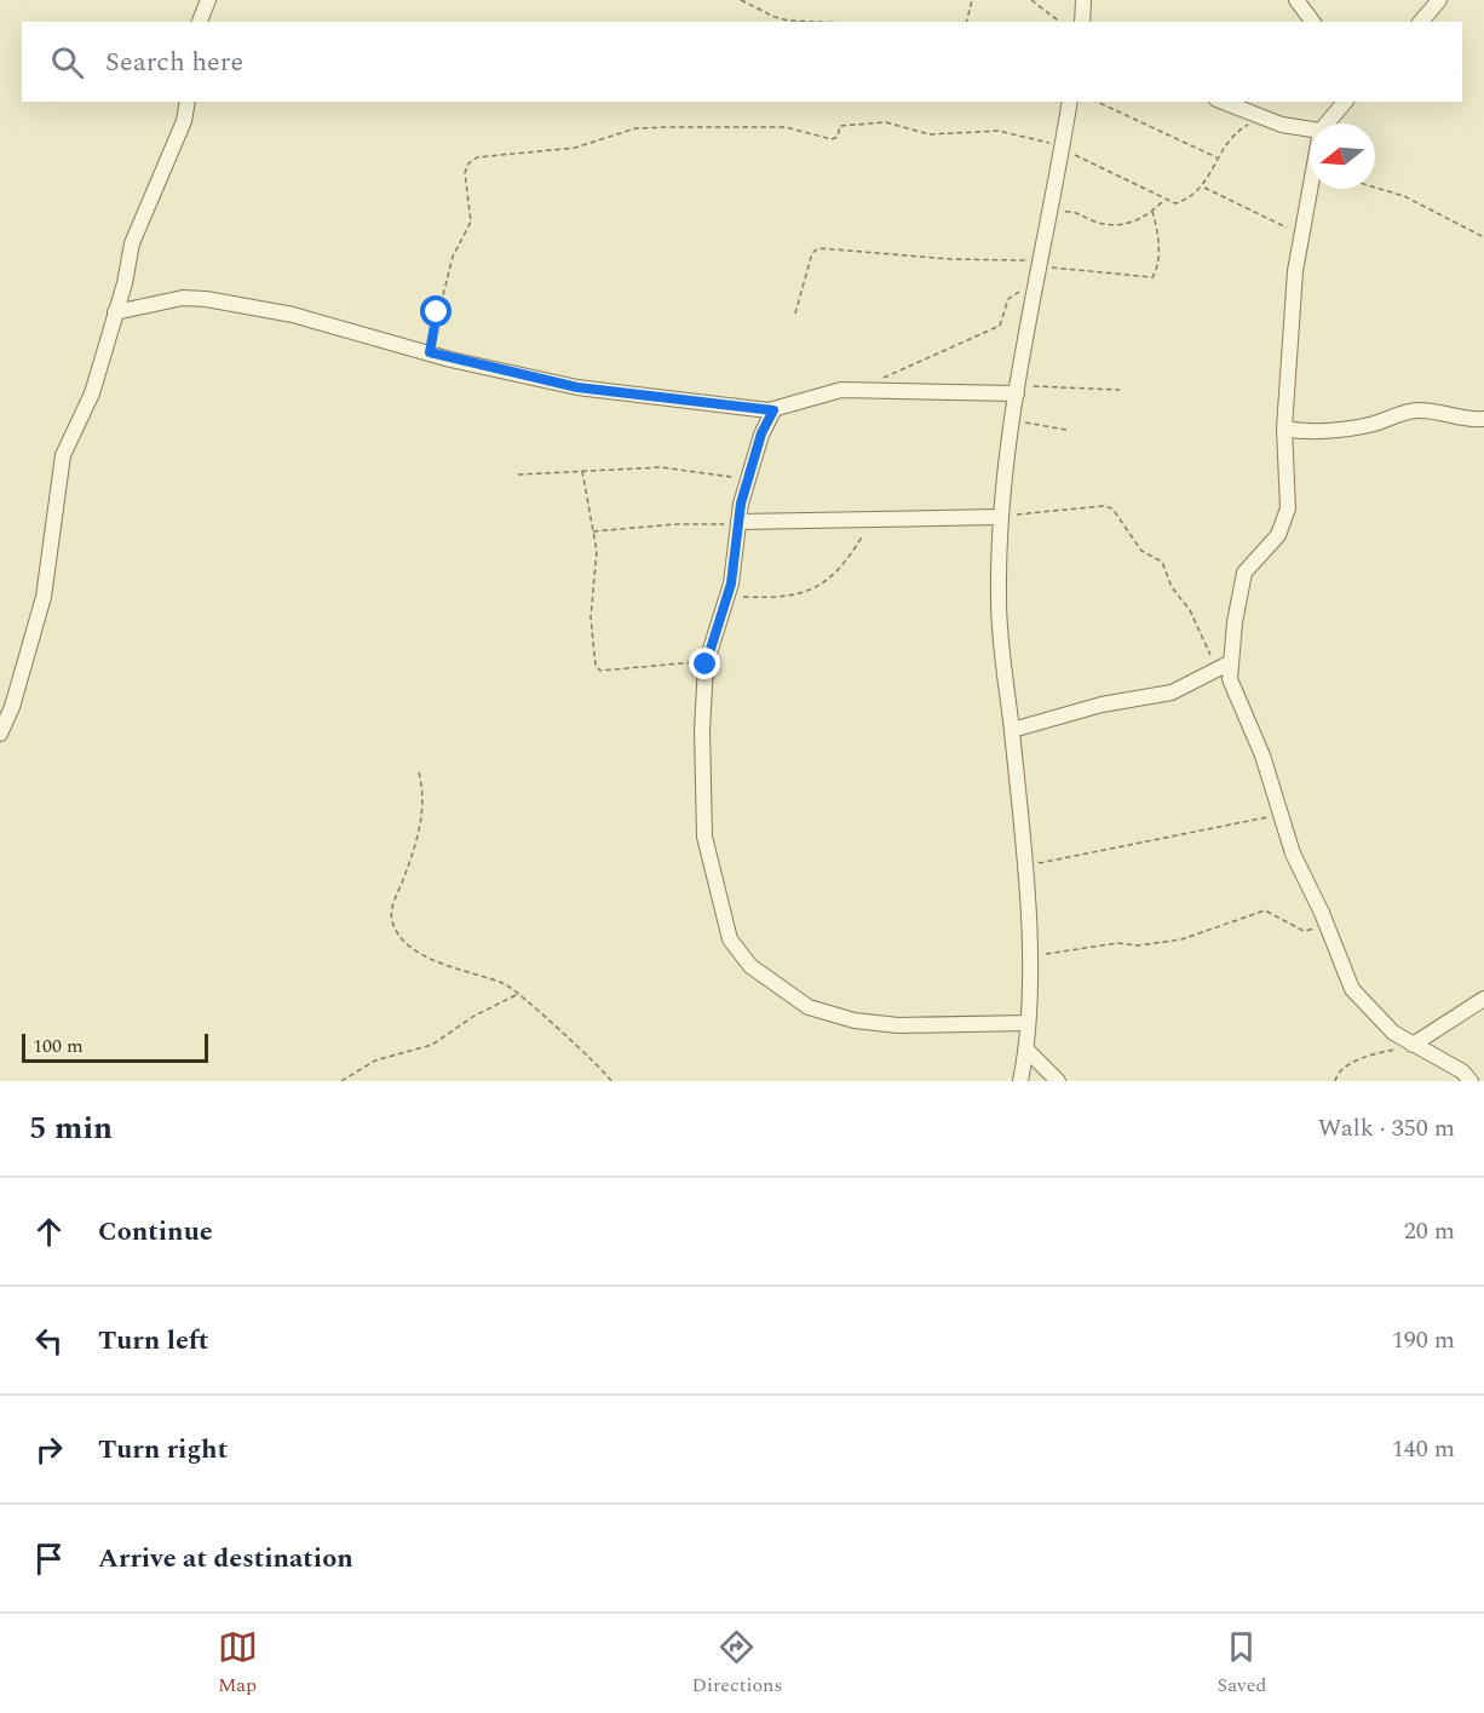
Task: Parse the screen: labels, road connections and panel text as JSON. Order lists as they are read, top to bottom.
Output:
{
  "scale_bar": "100 m",
  "north": "left",
  "page": {
    "search": "Search here",
    "scale": "100 m",
    "heading": ["5 min", "Walk · 350 m"],
    "list": [
      ["Continue", "20 m"],
      ["Turn left", "190 m"],
      ["Turn right", "140 m"],
      "Arrive at destination"
    ],
    "nav": ["Map", "Directions", "Saved"]
  }
}
